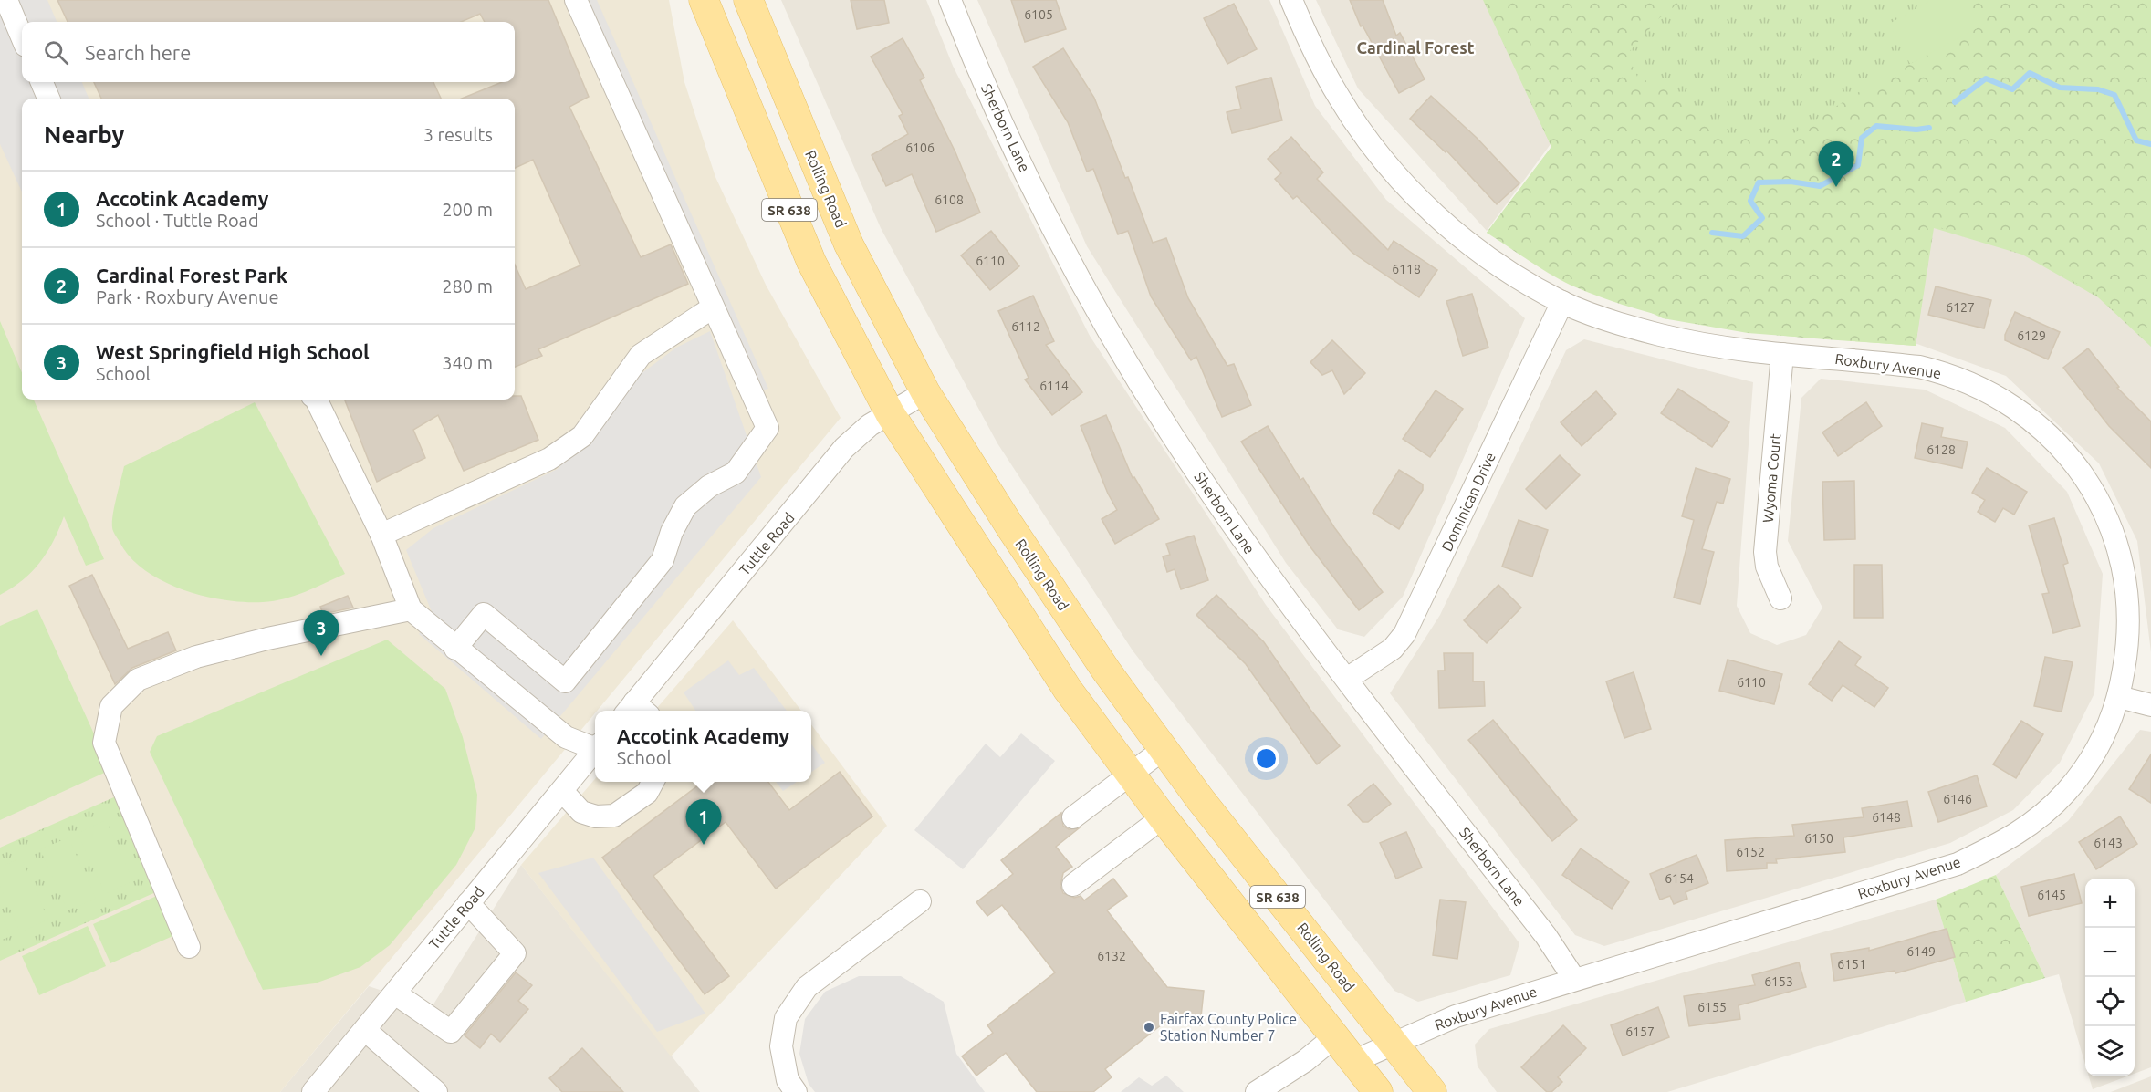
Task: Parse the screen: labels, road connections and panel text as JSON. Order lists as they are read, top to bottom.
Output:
{
  "streets": {
    "main road": ["Rolling Road", "SR 638"],
    "street": [
      "Sherborn Lane",
      "Roxbury Avenue",
      "Wyoma Court",
      "Dominican Drive",
      "Tuttle Road"
    ]
  },
  "crossings": [
    ["Sherborn Lane", "Roxbury Avenue"],
    ["Sherborn Lane", "Dominican Drive"],
    ["Rolling Road", "Roxbury Avenue"],
    ["Rolling Road", "Tuttle Road"],
    ["SR 638", "Roxbury Avenue"],
    ["SR 638", "Tuttle Road"],
    ["Roxbury Avenue", "Wyoma Court"],
    ["Roxbury Avenue", "Dominican Drive"]
  ],
  "districts": ["Cardinal Forest"],
  "places": ["Fairfax County Police Station Number 7"],
  "house_numbers": [
    "6105",
    "6106",
    "6108",
    "6110",
    "6118",
    "6127",
    "6112",
    "6129",
    "6114",
    "6128",
    "6110",
    "6146",
    "6148",
    "6150",
    "6143",
    "6152",
    "6154",
    "6145",
    "6149",
    "6132",
    "6151",
    "6153",
    "6155",
    "6157"
  ],
  "page": {
    "search": "Search here",
    "heading": ["Nearby", "3 results"],
    "pins": ["2", "3", "1"],
    "list": [
      {
        "mark": "1",
        "name": "Accotink Academy",
        "note": "School · Tuttle Road",
        "value": "200 m"
      },
      {
        "mark": "2",
        "name": "Cardinal Forest Park",
        "note": "Park · Roxbury Avenue",
        "value": "280 m"
      },
      {
        "mark": "3",
        "name": "West Springfield High School",
        "note": "School",
        "value": "340 m"
      }
    ],
    "popup": ["Accotink Academy", "School"],
    "map_buttons": ["+", "−"]
  }
}
